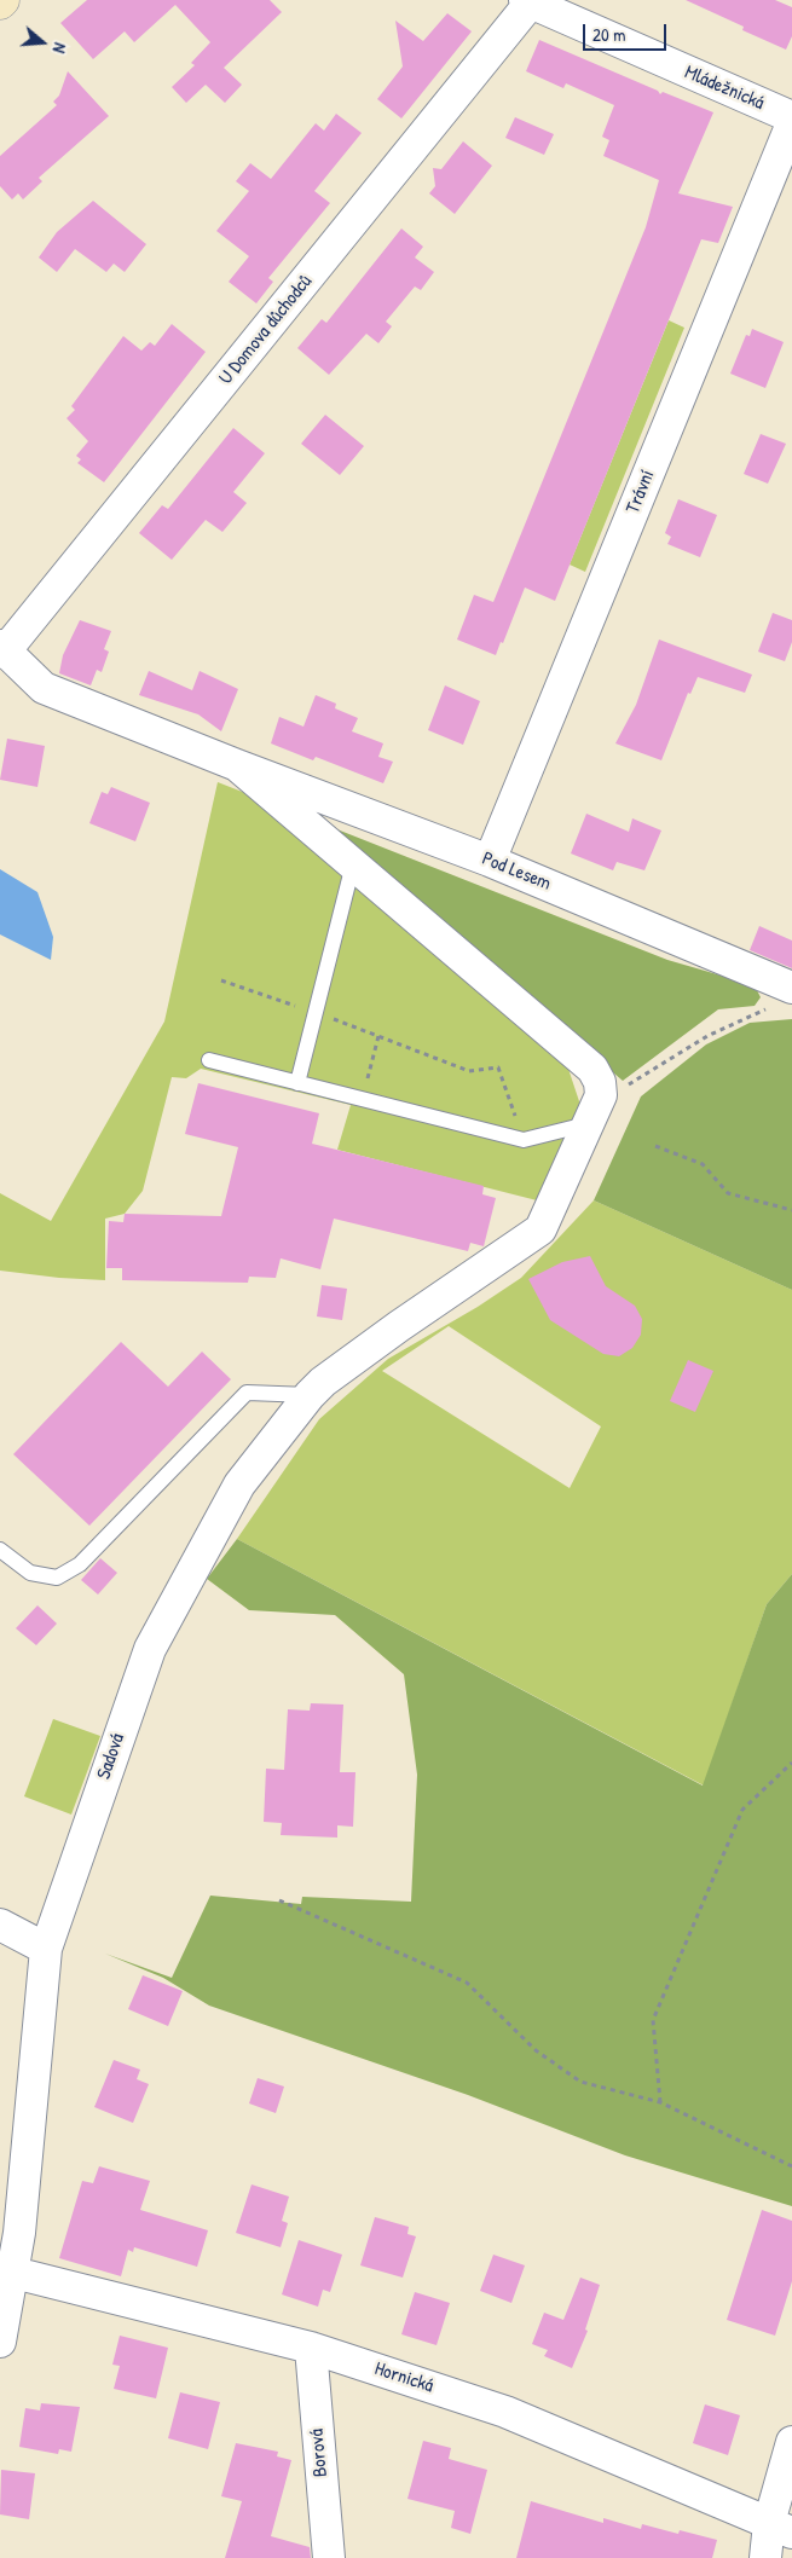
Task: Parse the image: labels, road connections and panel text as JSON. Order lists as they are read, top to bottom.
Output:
{
  "streets": {
    "street": [
      "Mládežnická",
      "U Domova důchodců",
      "Trávní",
      "Pod Lesem",
      "Sadová",
      "Hornická",
      "Borová"
    ]
  },
  "crossings": [
    ["Mládežnická", "U Domova důchodců"],
    ["U Domova důchodců", "Pod Lesem"],
    ["Trávní", "Pod Lesem"],
    ["Pod Lesem", "Sadová"],
    ["Sadová", "Hornická"],
    ["Hornická", "Borová"]
  ],
  "scale_bar": "20 m",
  "north": "right"
}
